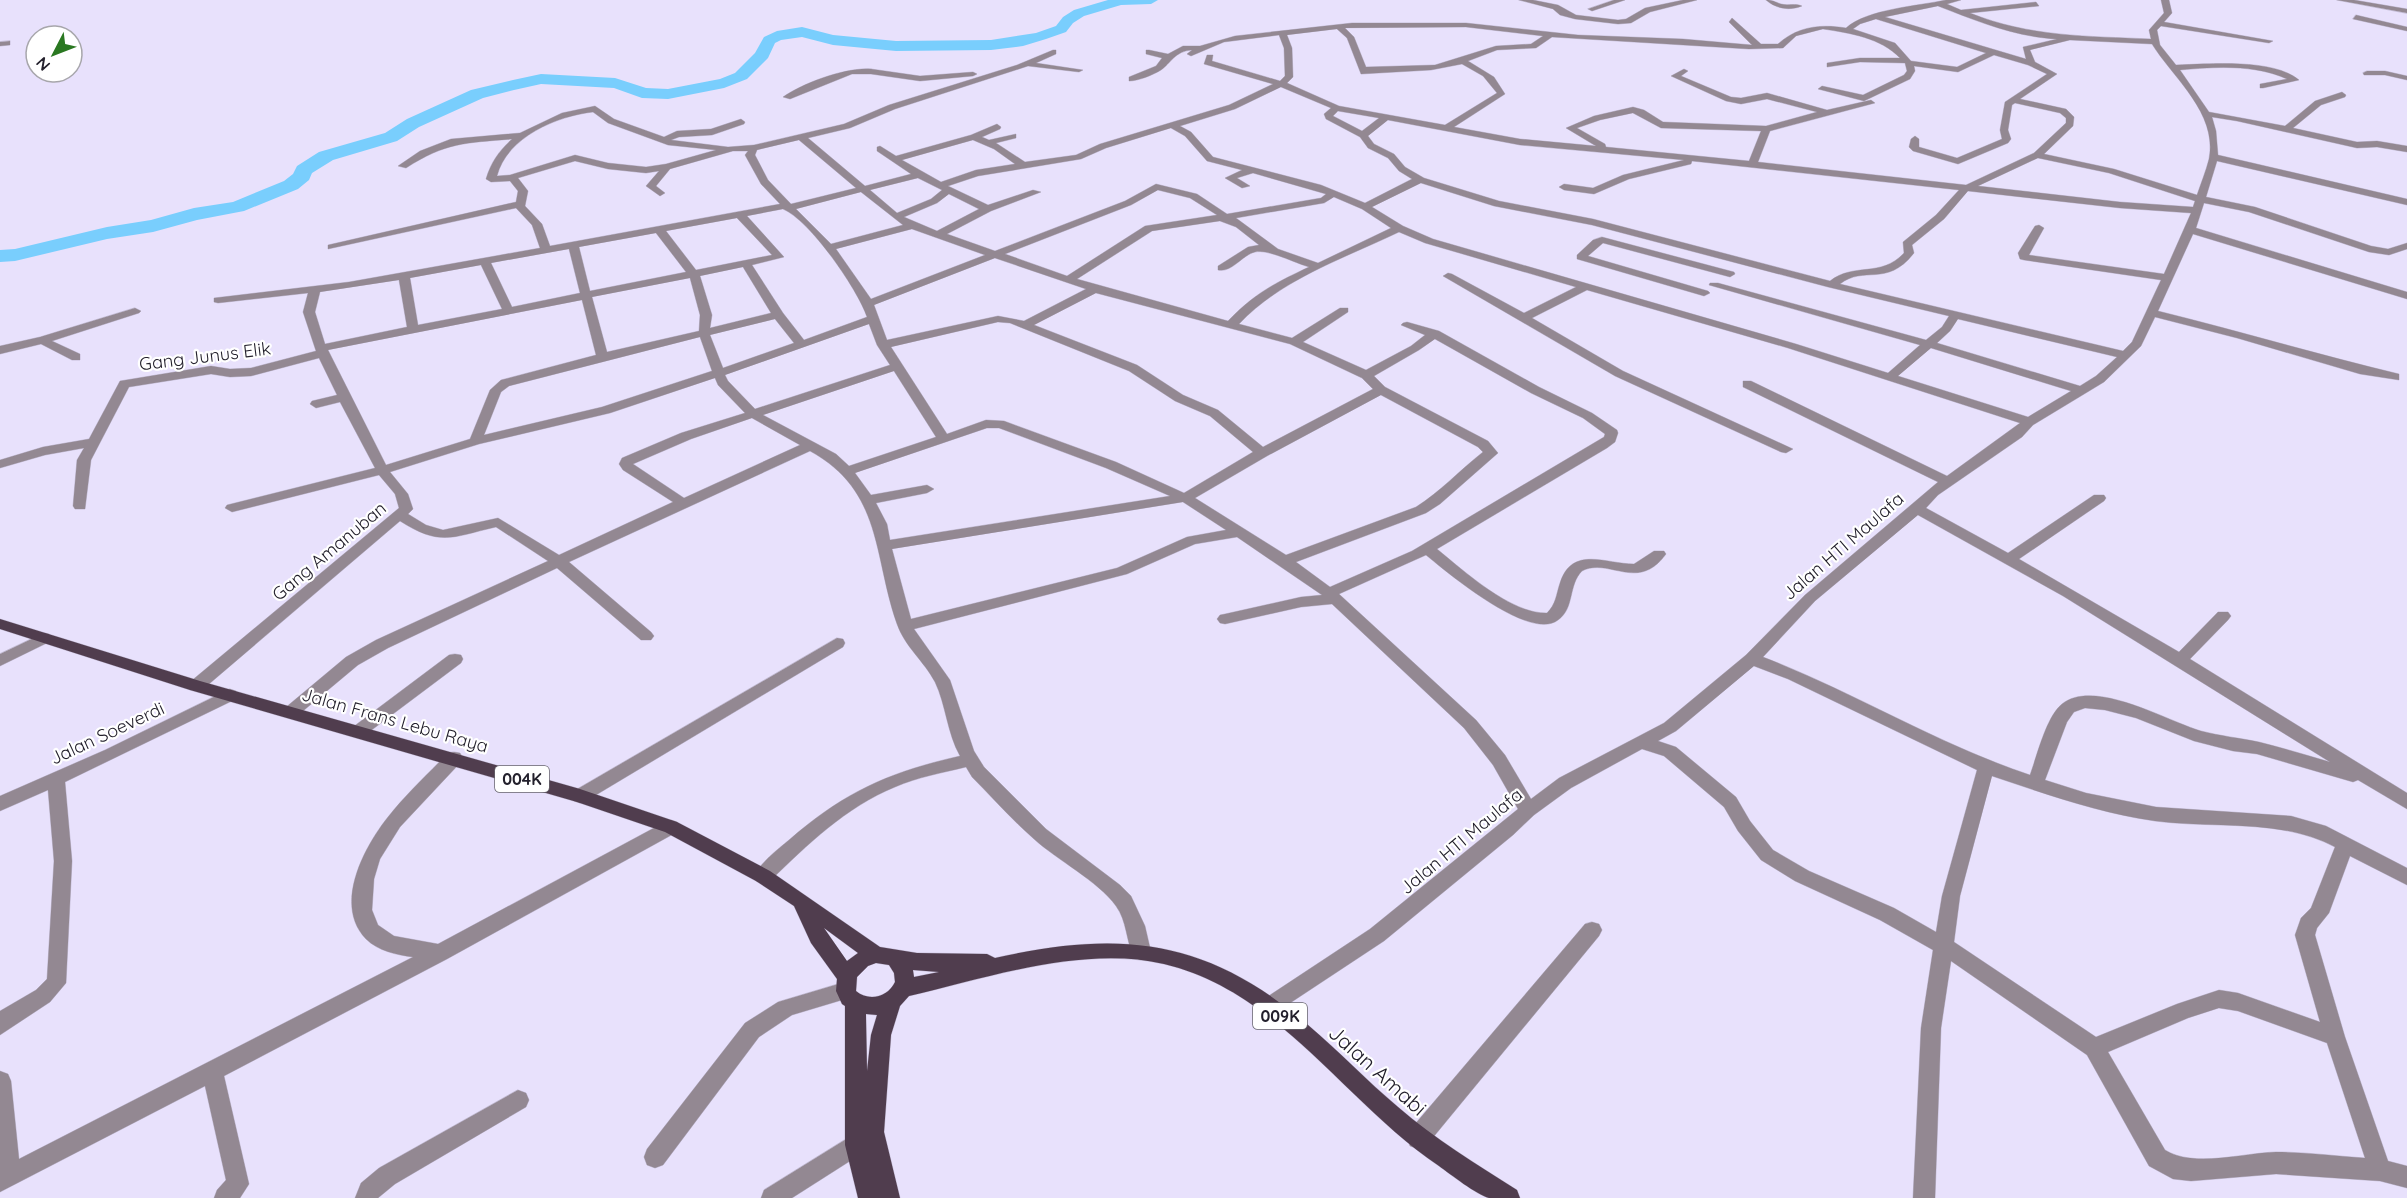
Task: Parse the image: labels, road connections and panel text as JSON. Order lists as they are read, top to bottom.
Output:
{
  "streets": {
    "main road": [
      "Jalan Frans Lebu Raya",
      "004K",
      "009K",
      "Jalan Amabi"
    ],
    "street": [
      "Gang Junus Elik",
      "Jalan HTI Maulafa",
      "Gang Amanuban",
      "Jalan Soeverdi"
    ]
  },
  "crossings": [
    ["Gang Junus Elik", "Gang Amanuban"],
    ["Jalan HTI Maulafa", "Jalan Amabi"],
    ["Gang Amanuban", "Jalan Frans Lebu Raya"],
    ["Jalan Frans Lebu Raya", "Jalan Soeverdi"],
    ["Jalan Frans Lebu Raya", "Jalan Amabi"]
  ],
  "north": "bottom left"
}
